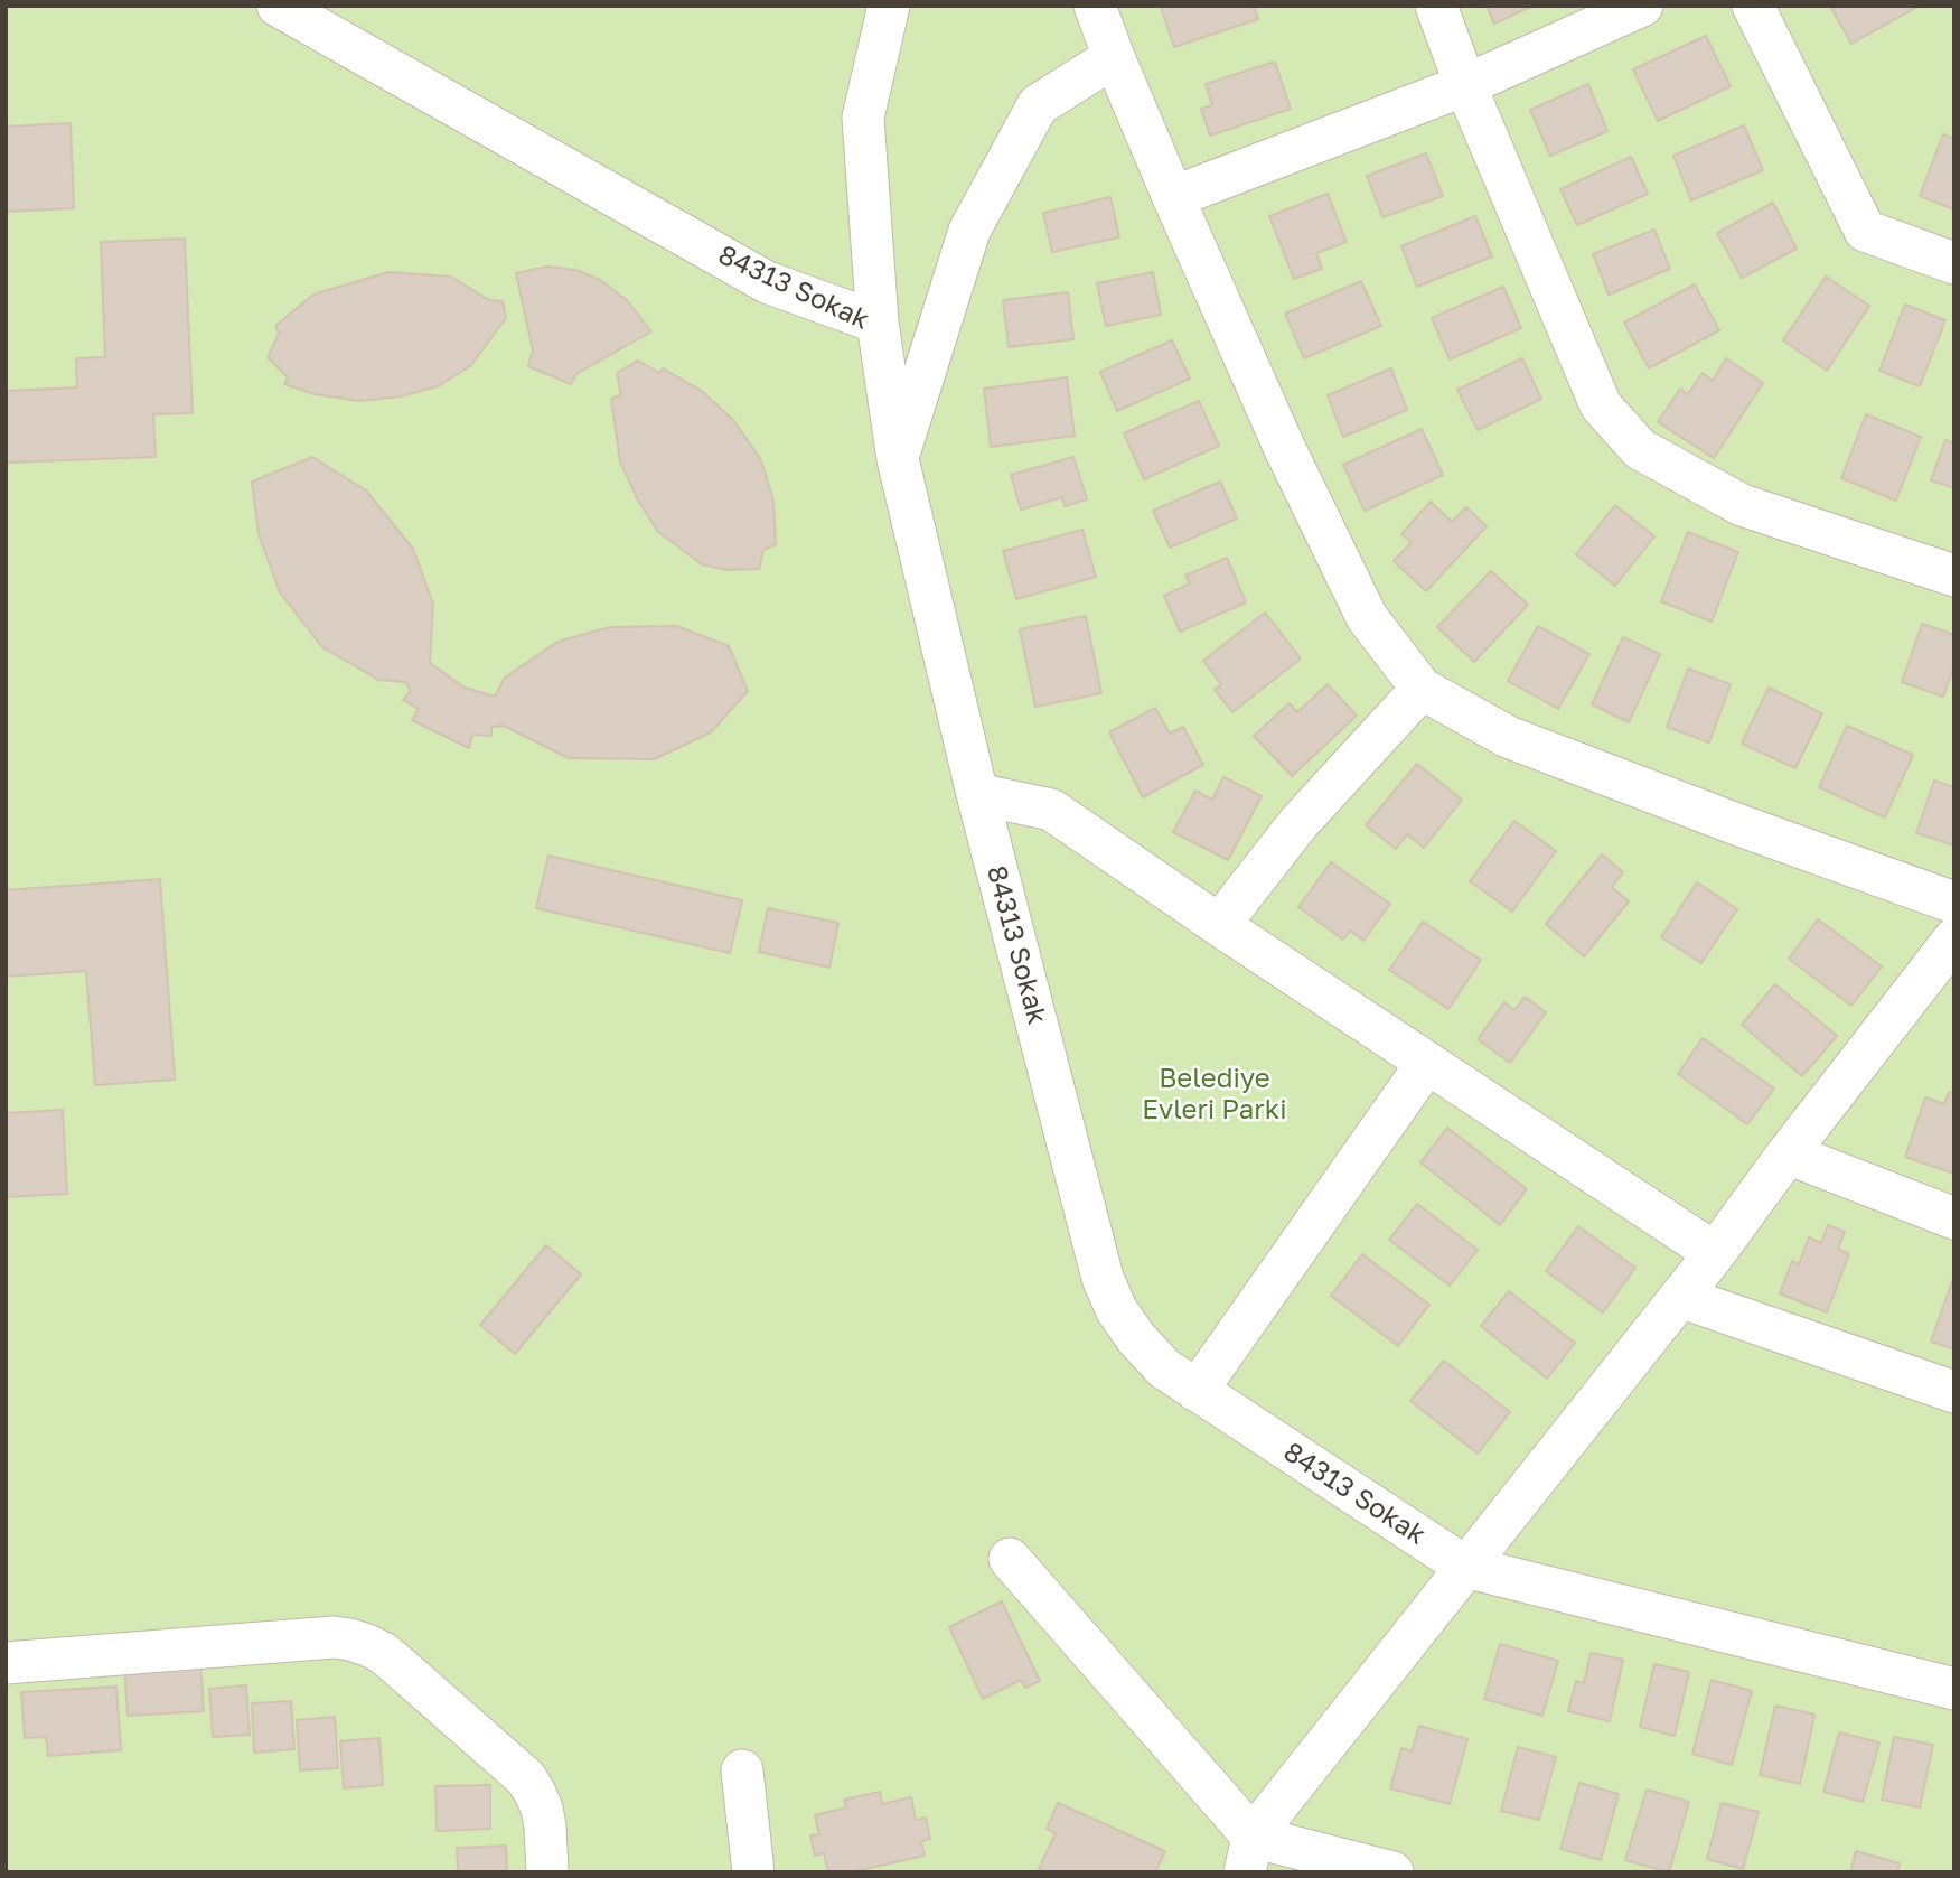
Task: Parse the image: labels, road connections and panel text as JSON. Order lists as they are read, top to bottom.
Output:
{
  "streets": {
    "street": ["84313 Sokak"]
  },
  "parks": ["Belediye Evleri Parki"]
}
